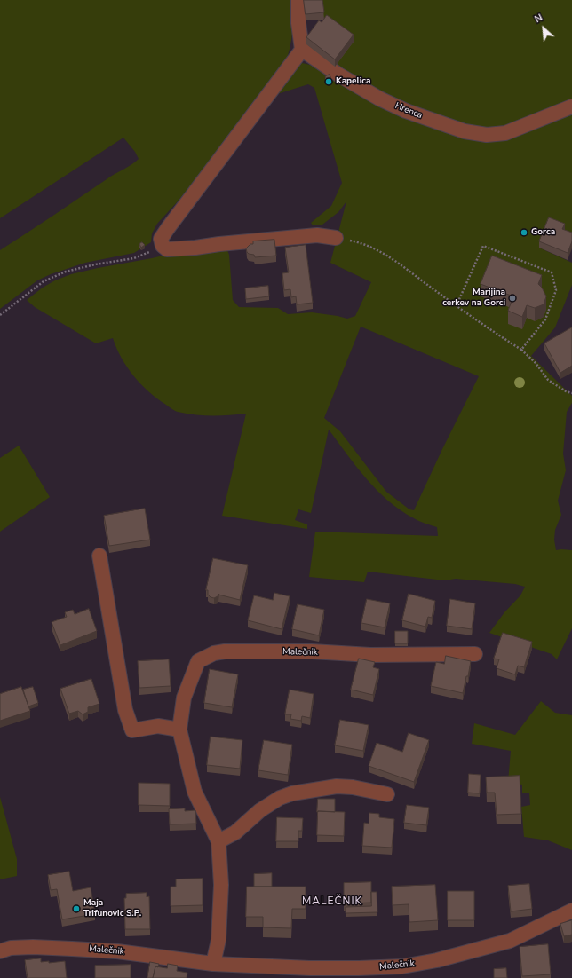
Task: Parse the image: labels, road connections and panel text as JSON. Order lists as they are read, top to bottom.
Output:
{
  "streets": {
    "street": ["Hrenca", "Malečnik"]
  },
  "districts": ["MALEČNIK"],
  "places": [
    "Kapelica",
    "Gorca",
    "Marijina cerkev na Gorci",
    "Maja Trifunovic S.P."
  ],
  "north": "top left"
}
